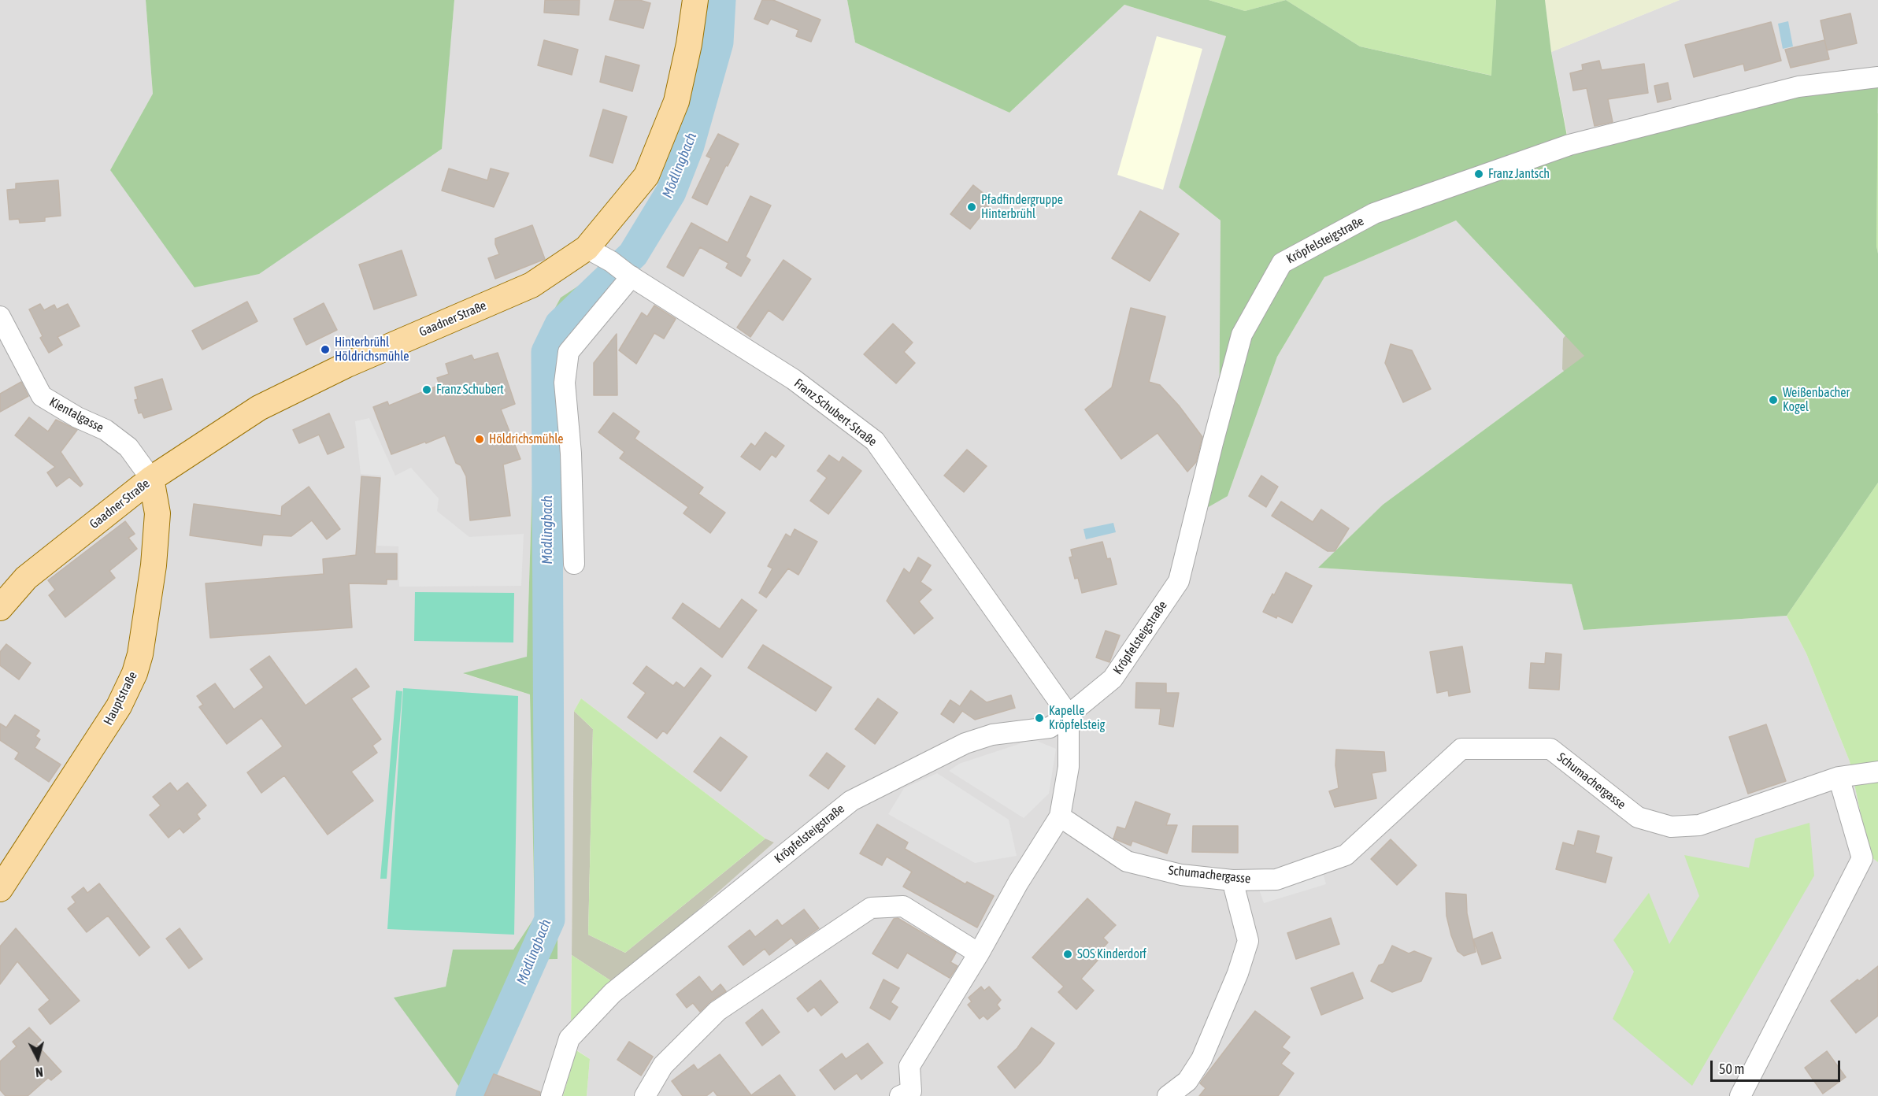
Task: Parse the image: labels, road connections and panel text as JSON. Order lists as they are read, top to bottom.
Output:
{
  "streets": {
    "main road": ["Gaadner Straße", "Hauptstraße"],
    "street": [
      "Kröpfelsteigstraße",
      "Franz Schubert-Straße",
      "Kientalgasse",
      "Schumachergasse"
    ]
  },
  "crossings": [
    ["Kröpfelsteigstraße", "Franz Schubert-Straße"],
    ["Gaadner Straße", "Franz Schubert-Straße"],
    ["Gaadner Straße", "Kientalgasse"],
    ["Gaadner Straße", "Hauptstraße"],
    ["Kientalgasse", "Hauptstraße"]
  ],
  "water": ["Mödlingbach"],
  "places": [
    "Franz Jantsch",
    "Pfadfindergruppe Hinterbrühl",
    "Hinterbrühl Höldrichsmühle",
    "Franz Schubert",
    "Weißenbacher Kogel",
    "Höldrichsmühle",
    "Kapelle Kröpfelsteig",
    "SOS Kinderdorf"
  ],
  "scale_bar": "50 m",
  "north": "bottom"
}
